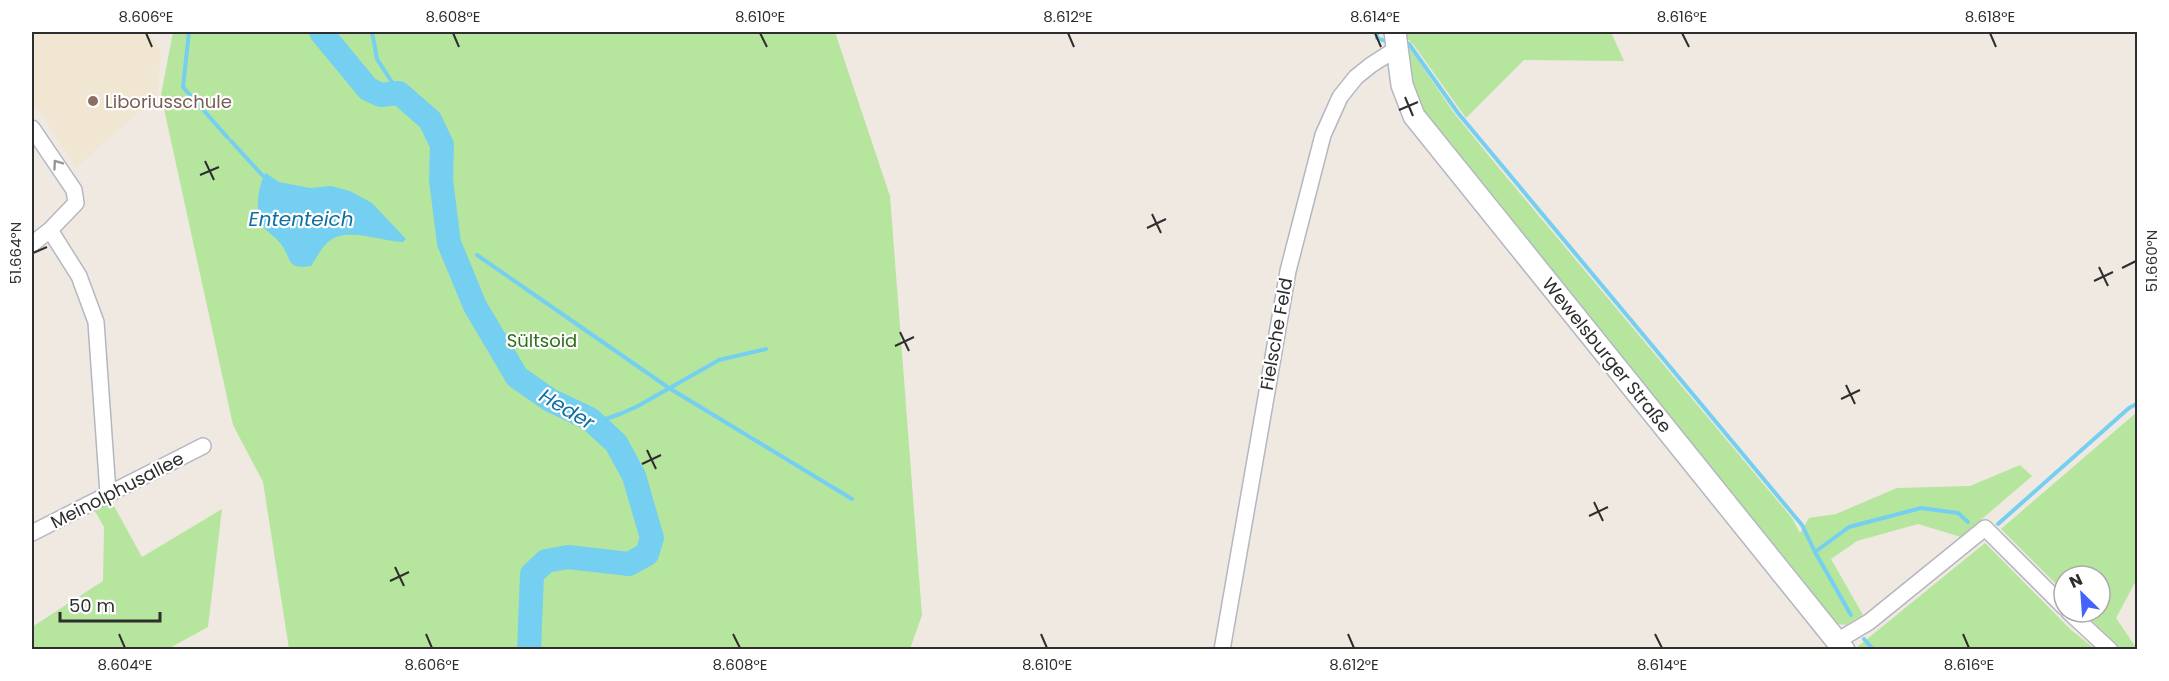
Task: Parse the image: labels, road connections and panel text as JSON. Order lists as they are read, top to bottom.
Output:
{
  "streets": {
    "main road": ["Wewelsburger Straße"],
    "street": ["Fielsche Feld", "Meinolphusallee"]
  },
  "crossings": [
    ["Fielsche Feld", "Wewelsburger Straße"]
  ],
  "water": ["Ententeich", "Heder"],
  "parks": ["Sültsoid"],
  "places": ["Liboriusschule"],
  "scale_bar": "50 m",
  "north": "top left",
  "coordinates": [
    "8.606°E",
    "8.608°E",
    "8.610°E",
    "8.612°E",
    "8.614°E",
    "8.616°E",
    "8.618°E",
    "51.664°N",
    "51.660°N",
    "8.604°E"
  ]
}
